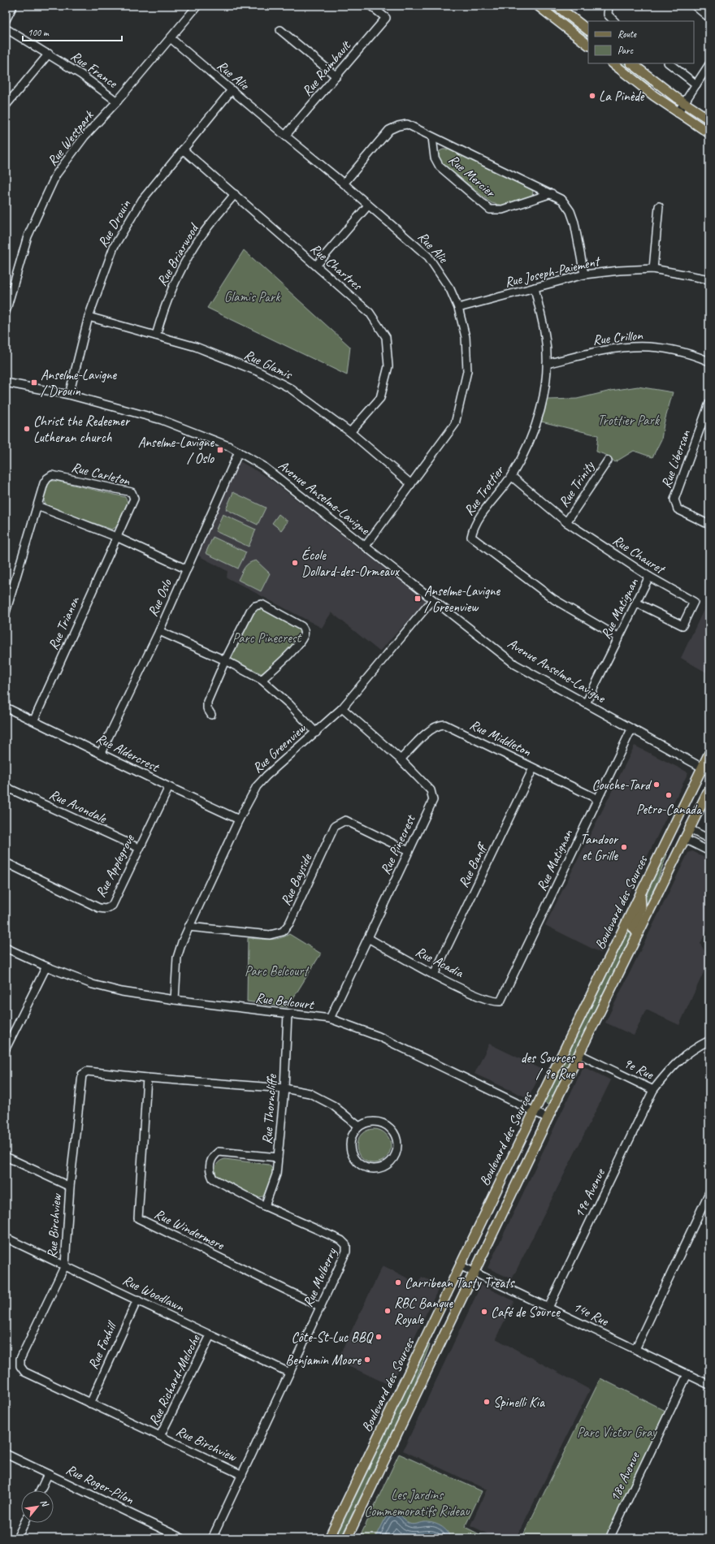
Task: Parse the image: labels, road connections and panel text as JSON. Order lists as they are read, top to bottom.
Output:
{
  "streets": {
    "main road": ["Boulevard des Sources"],
    "street": [
      "Rue Raimbault",
      "Rue France",
      "Rue Alie",
      "Rue Westpark",
      "Rue Mercier",
      "Rue Drouin",
      "Rue Briarwood",
      "Rue Chartres",
      "Rue Joseph-Paiement",
      "Rue Crillon",
      "Rue Glamis",
      "Rue Libersan",
      "Rue Carleton",
      "Rue Trinity",
      "Rue Trottier",
      "Avenue Anselme-Lavigne",
      "Rue Chauret",
      "Rue Oslo",
      "Rue Matignan",
      "Rue Trianon",
      "Rue Middleton",
      "Rue Greenview",
      "Rue Aldercrest",
      "Rue Avondale",
      "Rue Pinecrest",
      "Rue Applegrove",
      "Rue Banff",
      "Rue Bayside",
      "Rue Acadia",
      "Rue Belcourt",
      "9e Rue",
      "Rue Thorncliffe",
      "19e Avenue",
      "Rue Birchview",
      "Rue Windermere",
      "Rue Mulberry",
      "Rue Woodlawn",
      "14e Rue",
      "Rue Foxhill",
      "Rue Richard-Meloche",
      "18e Avenue",
      "Rue Roger-Pilon"
    ]
  },
  "crossings": [
    ["Rue Raimbault", "Rue Alie"],
    ["Rue France", "Rue Westpark"],
    ["Rue Alie", "Rue Westpark"],
    ["Rue Alie", "Rue Mercier"],
    ["Rue Alie", "Rue Drouin"],
    ["Rue Alie", "Rue Joseph-Paiement"],
    ["Rue Alie", "Rue Glamis"],
    ["Rue Alie", "Avenue Anselme-Lavigne"],
    ["Rue Mercier", "Rue Joseph-Paiement"],
    ["Rue Drouin", "Rue Chartres"],
    ["Rue Drouin", "Rue Glamis"],
    ["Rue Drouin", "Avenue Anselme-Lavigne"],
    ["Rue Briarwood", "Rue Chartres"],
    ["Rue Briarwood", "Rue Glamis"],
    ["Rue Chartres", "Rue Glamis"],
    ["Rue Joseph-Paiement", "Rue Trottier"],
    ["Rue Crillon", "Rue Trottier"],
    ["Rue Carleton", "Rue Trianon"],
    ["Rue Trinity", "Rue Chauret"],
    ["Rue Trottier", "Rue Chauret"],
    ["Rue Trottier", "Rue Matignan"],
    ["Avenue Anselme-Lavigne", "Rue Oslo"],
    ["Avenue Anselme-Lavigne", "Rue Matignan"],
    ["Avenue Anselme-Lavigne", "Rue Greenview"],
    ["Avenue Anselme-Lavigne", "Boulevard des Sources"],
    ["Rue Chauret", "Rue Matignan"],
    ["Rue Oslo", "Rue Aldercrest"],
    ["Rue Matignan", "Rue Middleton"],
    ["Rue Matignan", "Rue Acadia"],
    ["Rue Trianon", "Rue Aldercrest"],
    ["Rue Middleton", "Rue Pinecrest"],
    ["Rue Middleton", "Rue Banff"],
    ["Rue Greenview", "Rue Aldercrest"],
    ["Rue Greenview", "Rue Pinecrest"],
    ["Rue Greenview", "Rue Bayside"],
    ["Rue Greenview", "Rue Belcourt"],
    ["Rue Aldercrest", "Rue Applegrove"],
    ["Rue Avondale", "Rue Applegrove"],
    ["Rue Pinecrest", "Rue Bayside"],
    ["Rue Pinecrest", "Rue Acadia"],
    ["Rue Pinecrest", "Rue Belcourt"],
    ["Rue Banff", "Rue Acadia"],
    ["Boulevard des Sources", "Rue Belcourt"],
    ["Boulevard des Sources", "14e Rue"],
    ["Rue Belcourt", "Rue Thorncliffe"],
    ["9e Rue", "19e Avenue"],
    ["Rue Thorncliffe", "Rue Birchview"],
    ["Rue Thorncliffe", "Rue Mulberry"],
    ["19e Avenue", "14e Rue"],
    ["Rue Birchview", "Rue Windermere"],
    ["Rue Birchview", "Rue Mulberry"],
    ["Rue Birchview", "Rue Woodlawn"],
    ["Rue Birchview", "Rue Foxhill"],
    ["Rue Birchview", "Rue Richard-Meloche"],
    ["Rue Windermere", "Rue Mulberry"],
    ["Rue Mulberry", "Rue Woodlawn"],
    ["Rue Woodlawn", "Rue Foxhill"],
    ["Rue Woodlawn", "Rue Richard-Meloche"],
    ["14e Rue", "18e Avenue"]
  ],
  "parks": [
    "Glamis Park",
    "Trottier Park",
    "Parc Pinecrest",
    "Parc Belcourt",
    "Parc Victor Gray",
    "Les Jardins Commemoratifs Rideau"
  ],
  "places": {
    "other": [
      "La Pinède",
      "Christ the Redeemer Lutheran church",
      "École Dollard-des-Ormeaux",
      "Couche-Tard",
      "Petro-Canada",
      "Tandoor et Grille",
      "Carribean Tasty Treats",
      "RBC Banque Royale",
      "Café de Source",
      "Côte-St-Luc BBQ",
      "Benjamin Moore",
      "Spinelli Kia"
    ],
    "transit": [
      "Anselme-Lavigne / Drouin",
      "Anselme-Lavigne / Oslo",
      "Anselme-Lavigne / Greenview",
      "des Sources / 9e Rue"
    ]
  },
  "legend": ["Route", "Parc"],
  "scale_bar": "100 m",
  "north": "top right"
}
